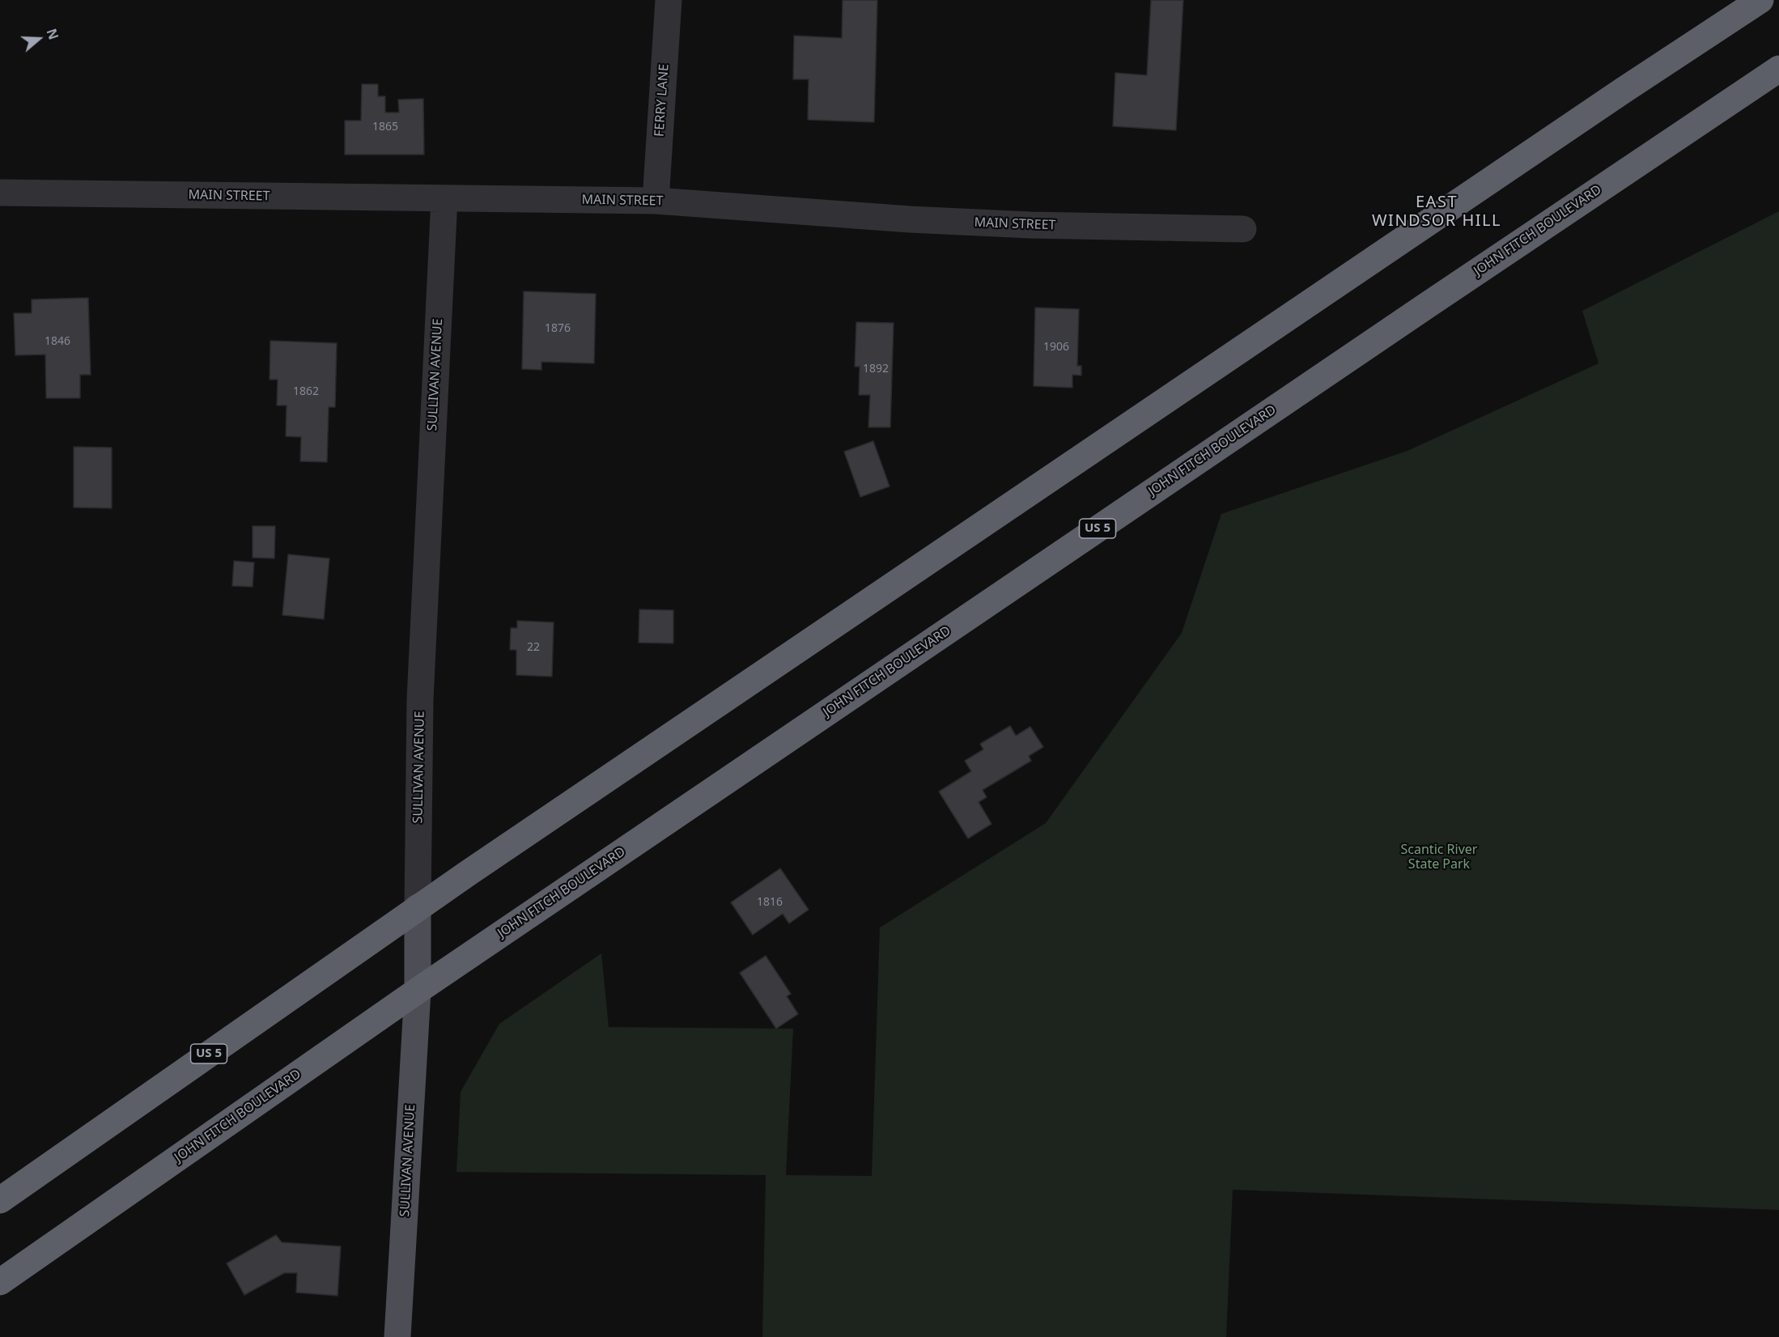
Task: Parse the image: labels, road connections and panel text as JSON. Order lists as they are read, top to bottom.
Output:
{
  "streets": {
    "highway": ["JOHN FITCH BOULEVARD", "US 5"],
    "main road": ["SULLIVAN AVENUE"],
    "street": ["FERRY LANE", "MAIN STREET"]
  },
  "crossings": [
    ["FERRY LANE", "MAIN STREET"],
    ["MAIN STREET", "SULLIVAN AVENUE"],
    ["JOHN FITCH BOULEVARD", "SULLIVAN AVENUE"],
    ["SULLIVAN AVENUE", "US 5"]
  ],
  "districts": ["EAST WINDSOR HILL"],
  "parks": ["Scantic River State Park"],
  "house_numbers": [
    "1865",
    "1876",
    "1846",
    "1906",
    "1892",
    "1862",
    "22",
    "1816"
  ],
  "north": "right"
}
